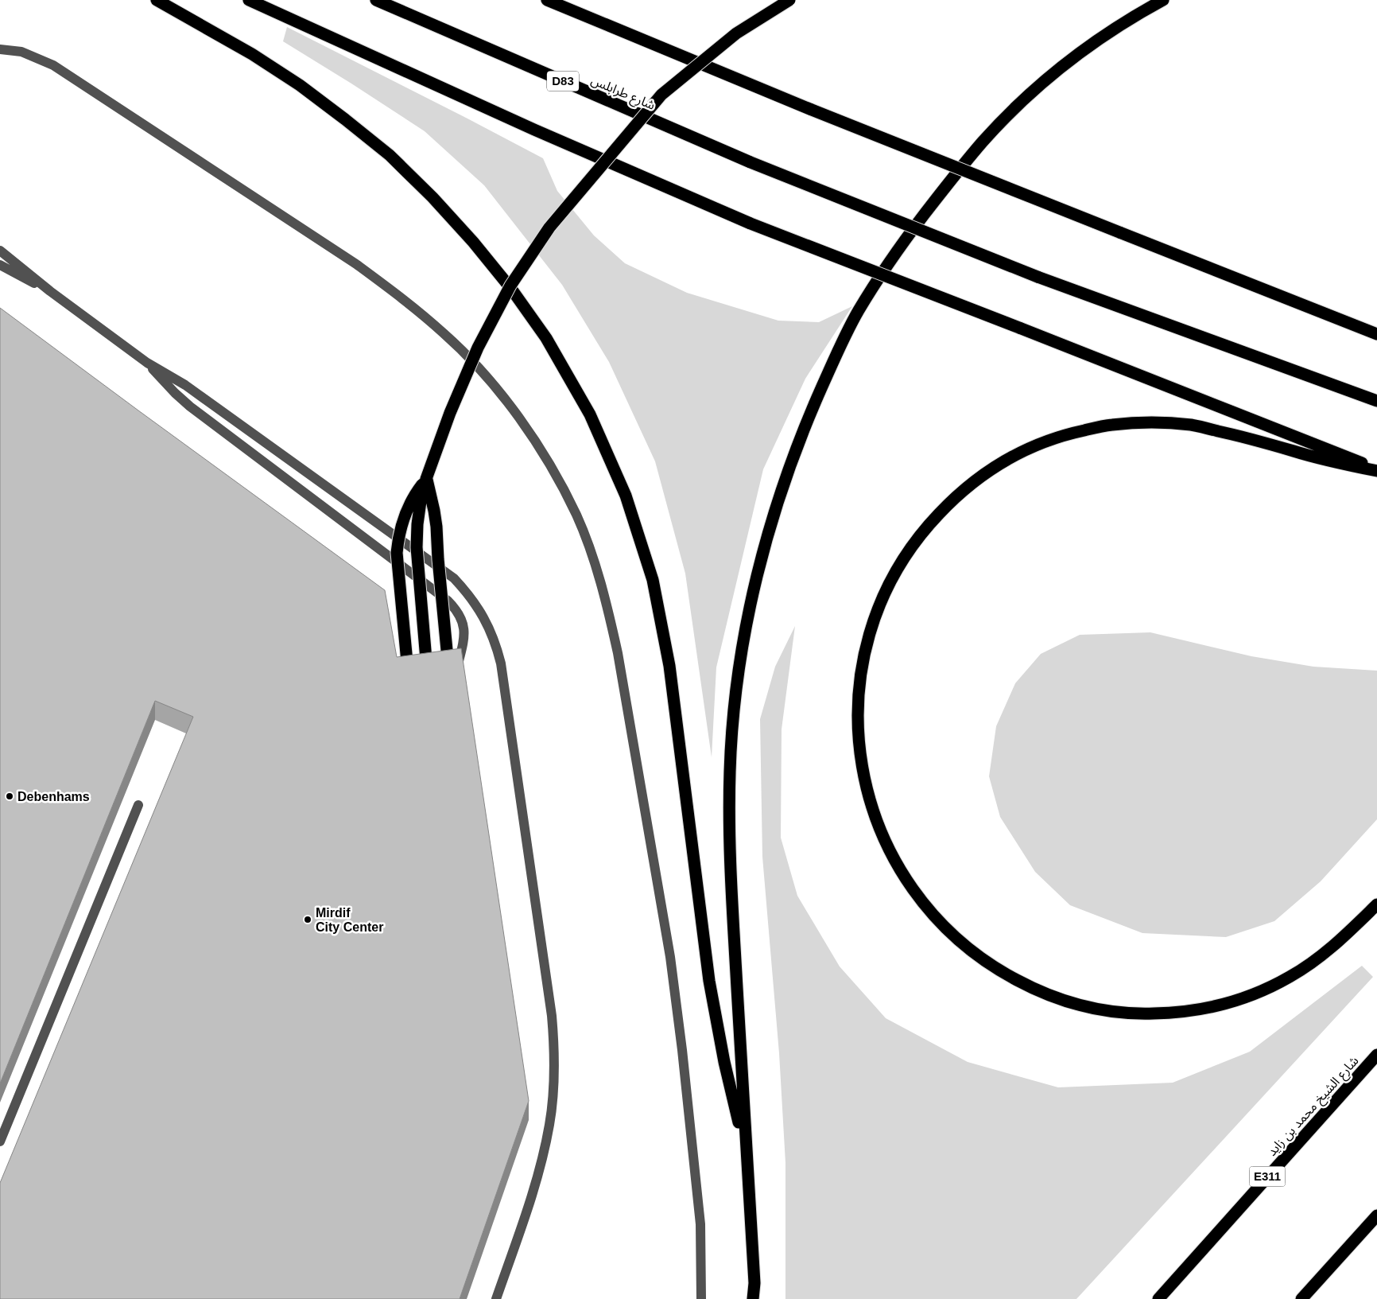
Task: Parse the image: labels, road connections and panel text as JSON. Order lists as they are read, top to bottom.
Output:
{
  "streets": {
    "highway": [
      "D83",
      "شارع طرابلس",
      "شارع الشيخ محمد بن زايد",
      "E311"
    ]
  },
  "places": ["Debenhams", "Mirdif City Center"]
}
